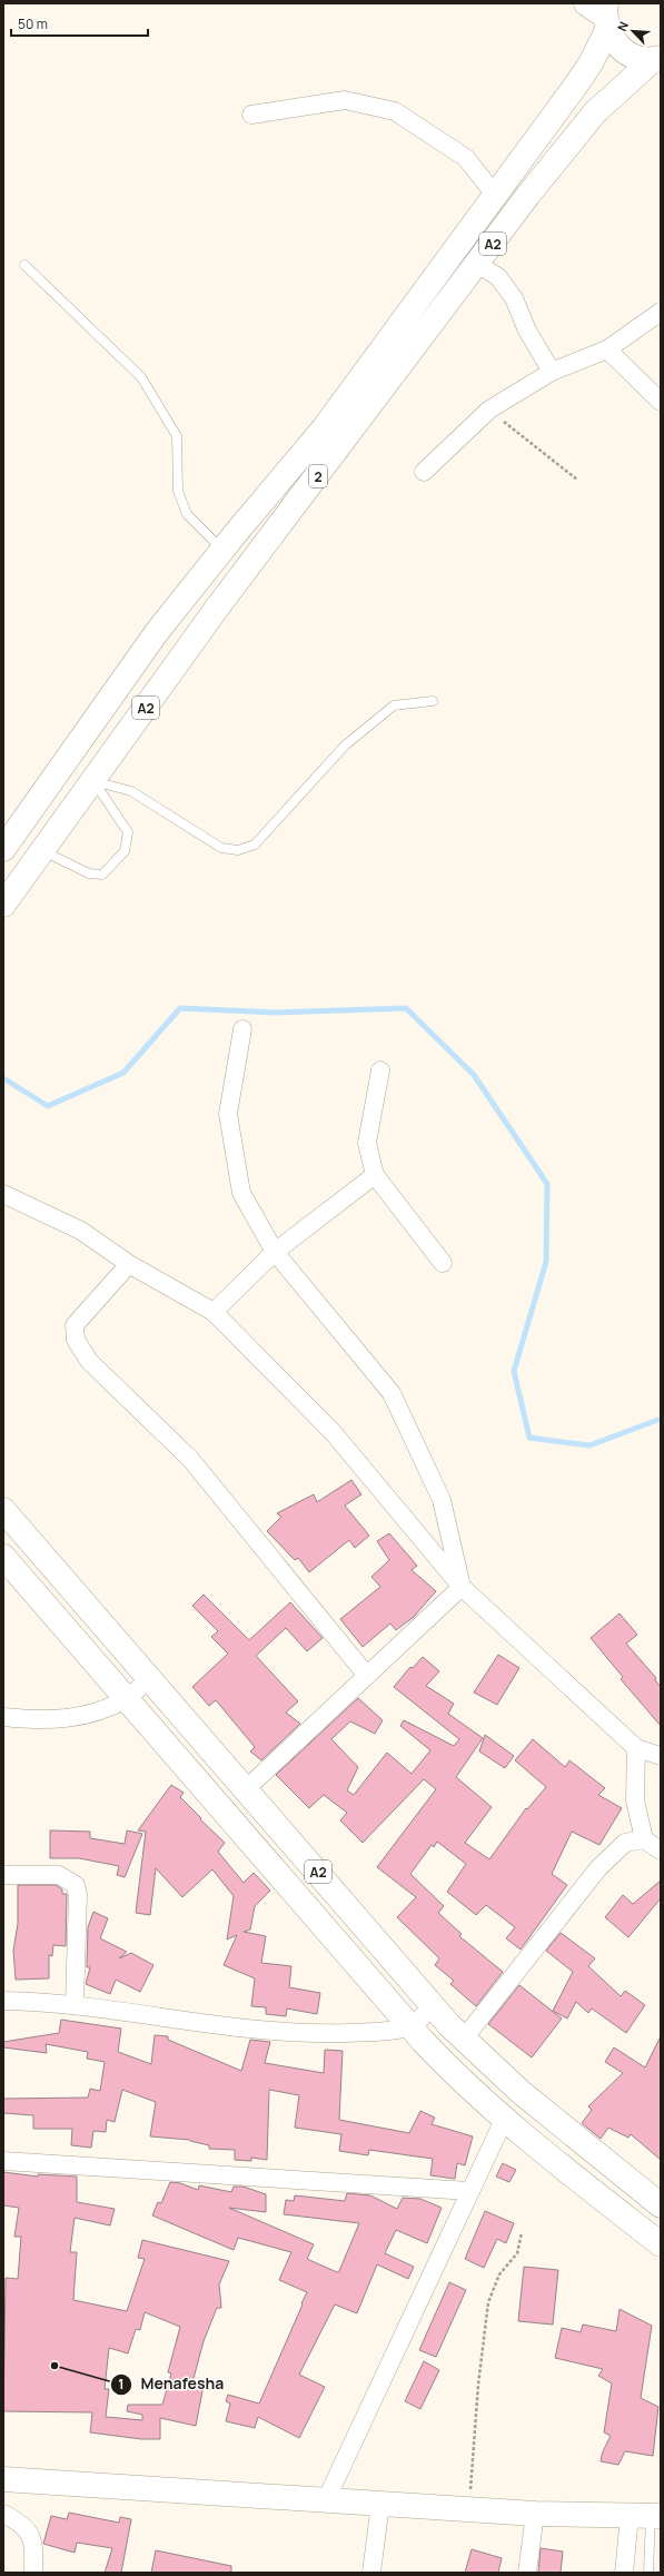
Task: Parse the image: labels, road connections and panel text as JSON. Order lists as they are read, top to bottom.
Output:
{
  "streets": {
    "main road": ["A2", "2"]
  },
  "crossings": [
    ["A2", "2"]
  ],
  "places": ["Menafesha"],
  "scale_bar": "50 m",
  "north": "top left"
}
